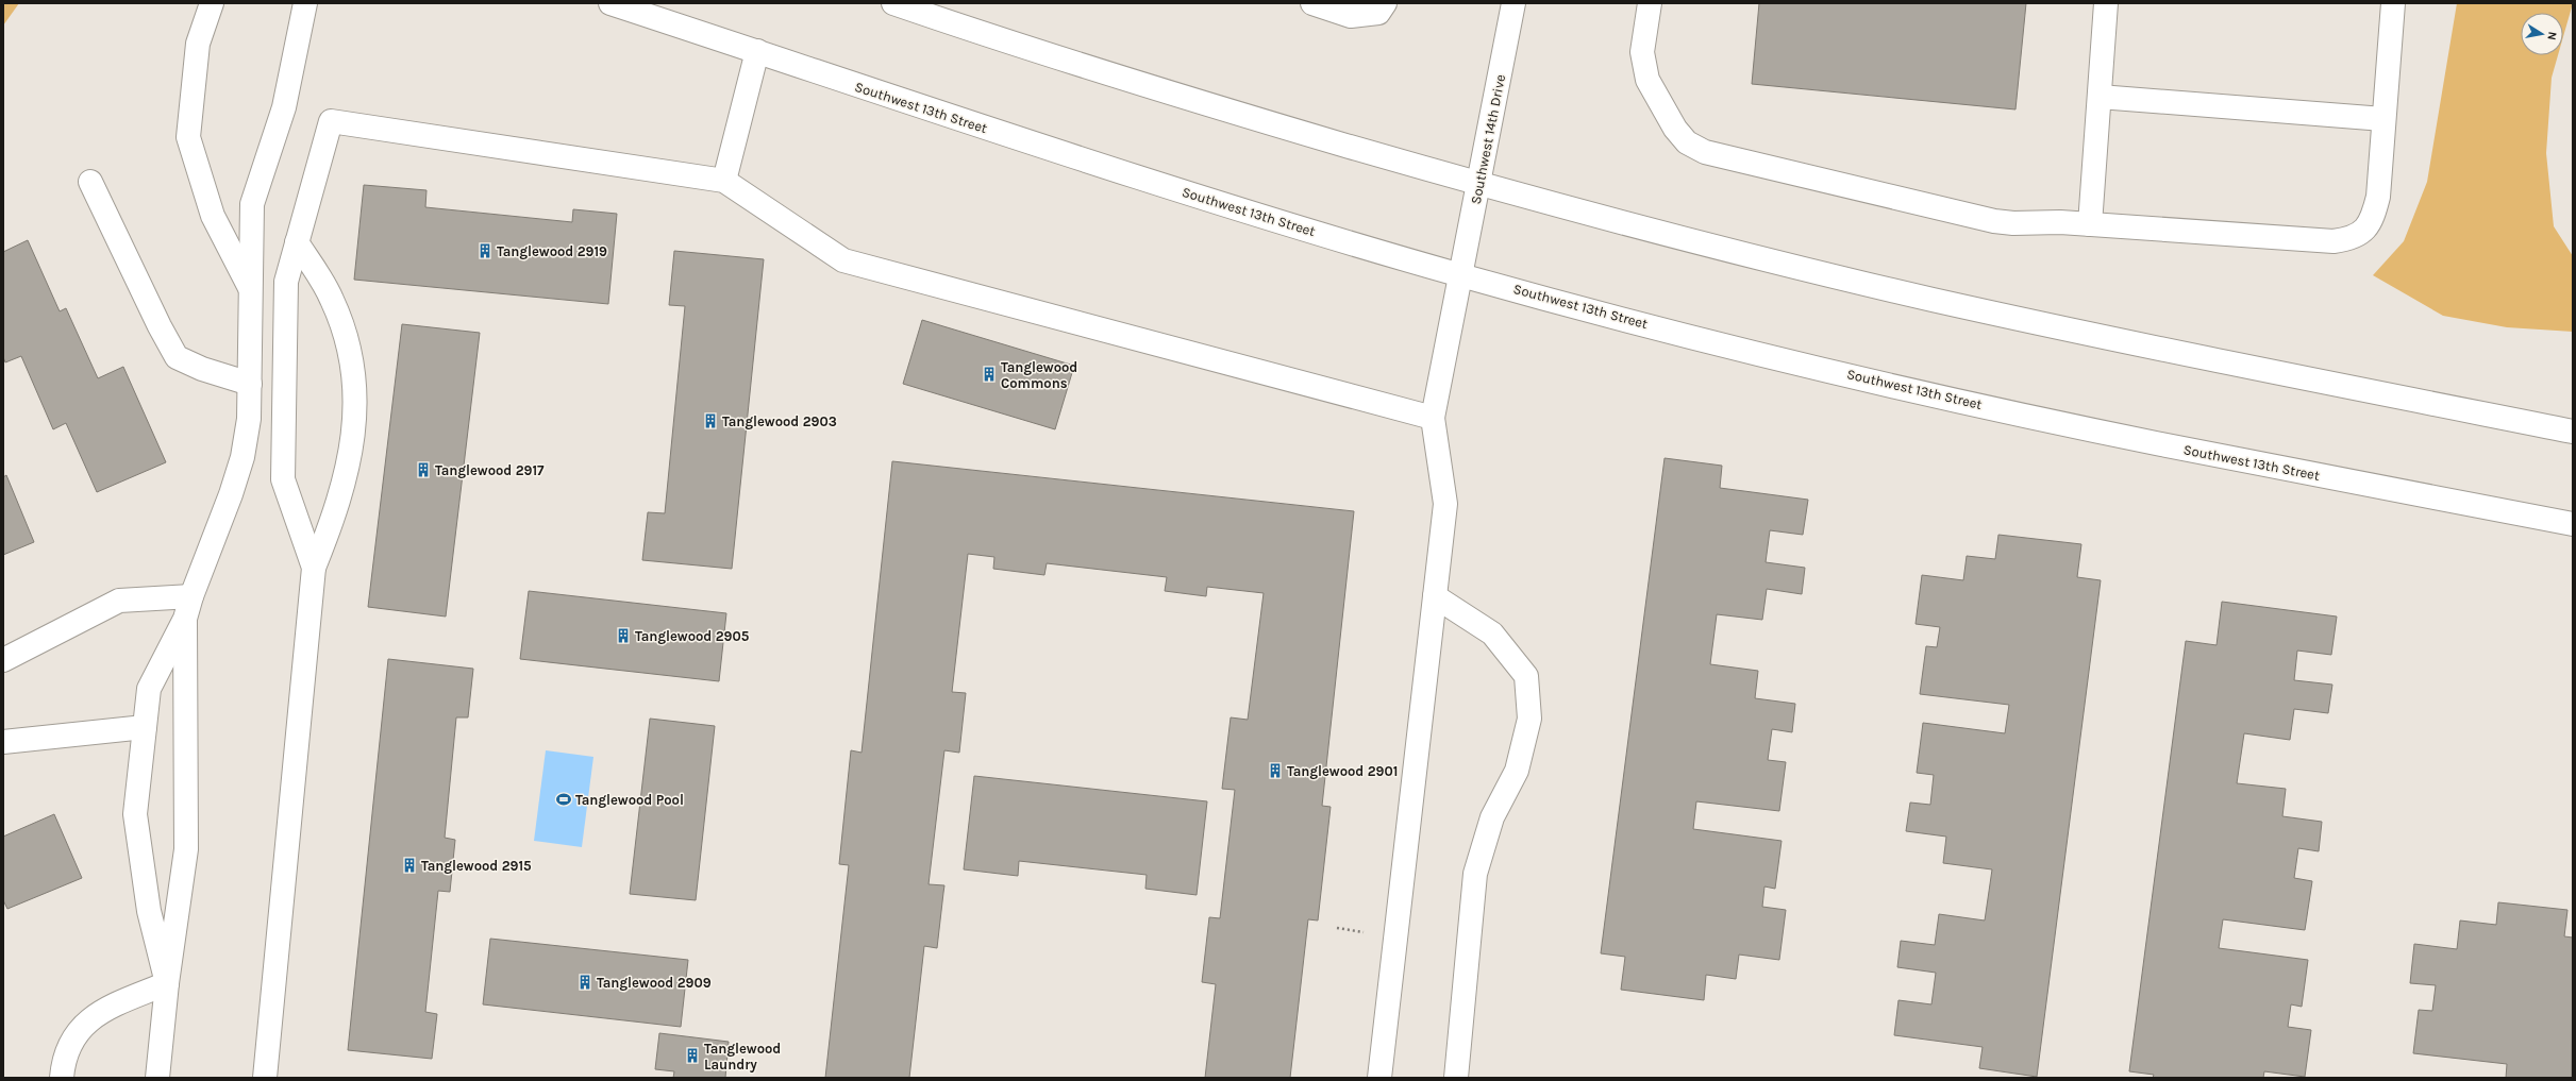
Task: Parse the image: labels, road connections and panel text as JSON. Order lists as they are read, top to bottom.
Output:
{
  "streets": {
    "main road": ["Southwest 13th Street", "Southwest 14th Drive"]
  },
  "crossings": [
    ["Southwest 13th Street", "Southwest 14th Drive"]
  ],
  "places": {
    "building": [
      "Tanglewood 2919",
      "Tanglewood Commons",
      "Tanglewood 2903",
      "Tanglewood 2917",
      "Tanglewood 2905",
      "Tanglewood 2901",
      "Tanglewood 2915",
      "Tanglewood 2909",
      "Tanglewood Laundry"
    ],
    "sports": ["Tanglewood Pool"]
  },
  "north": "right"
}
